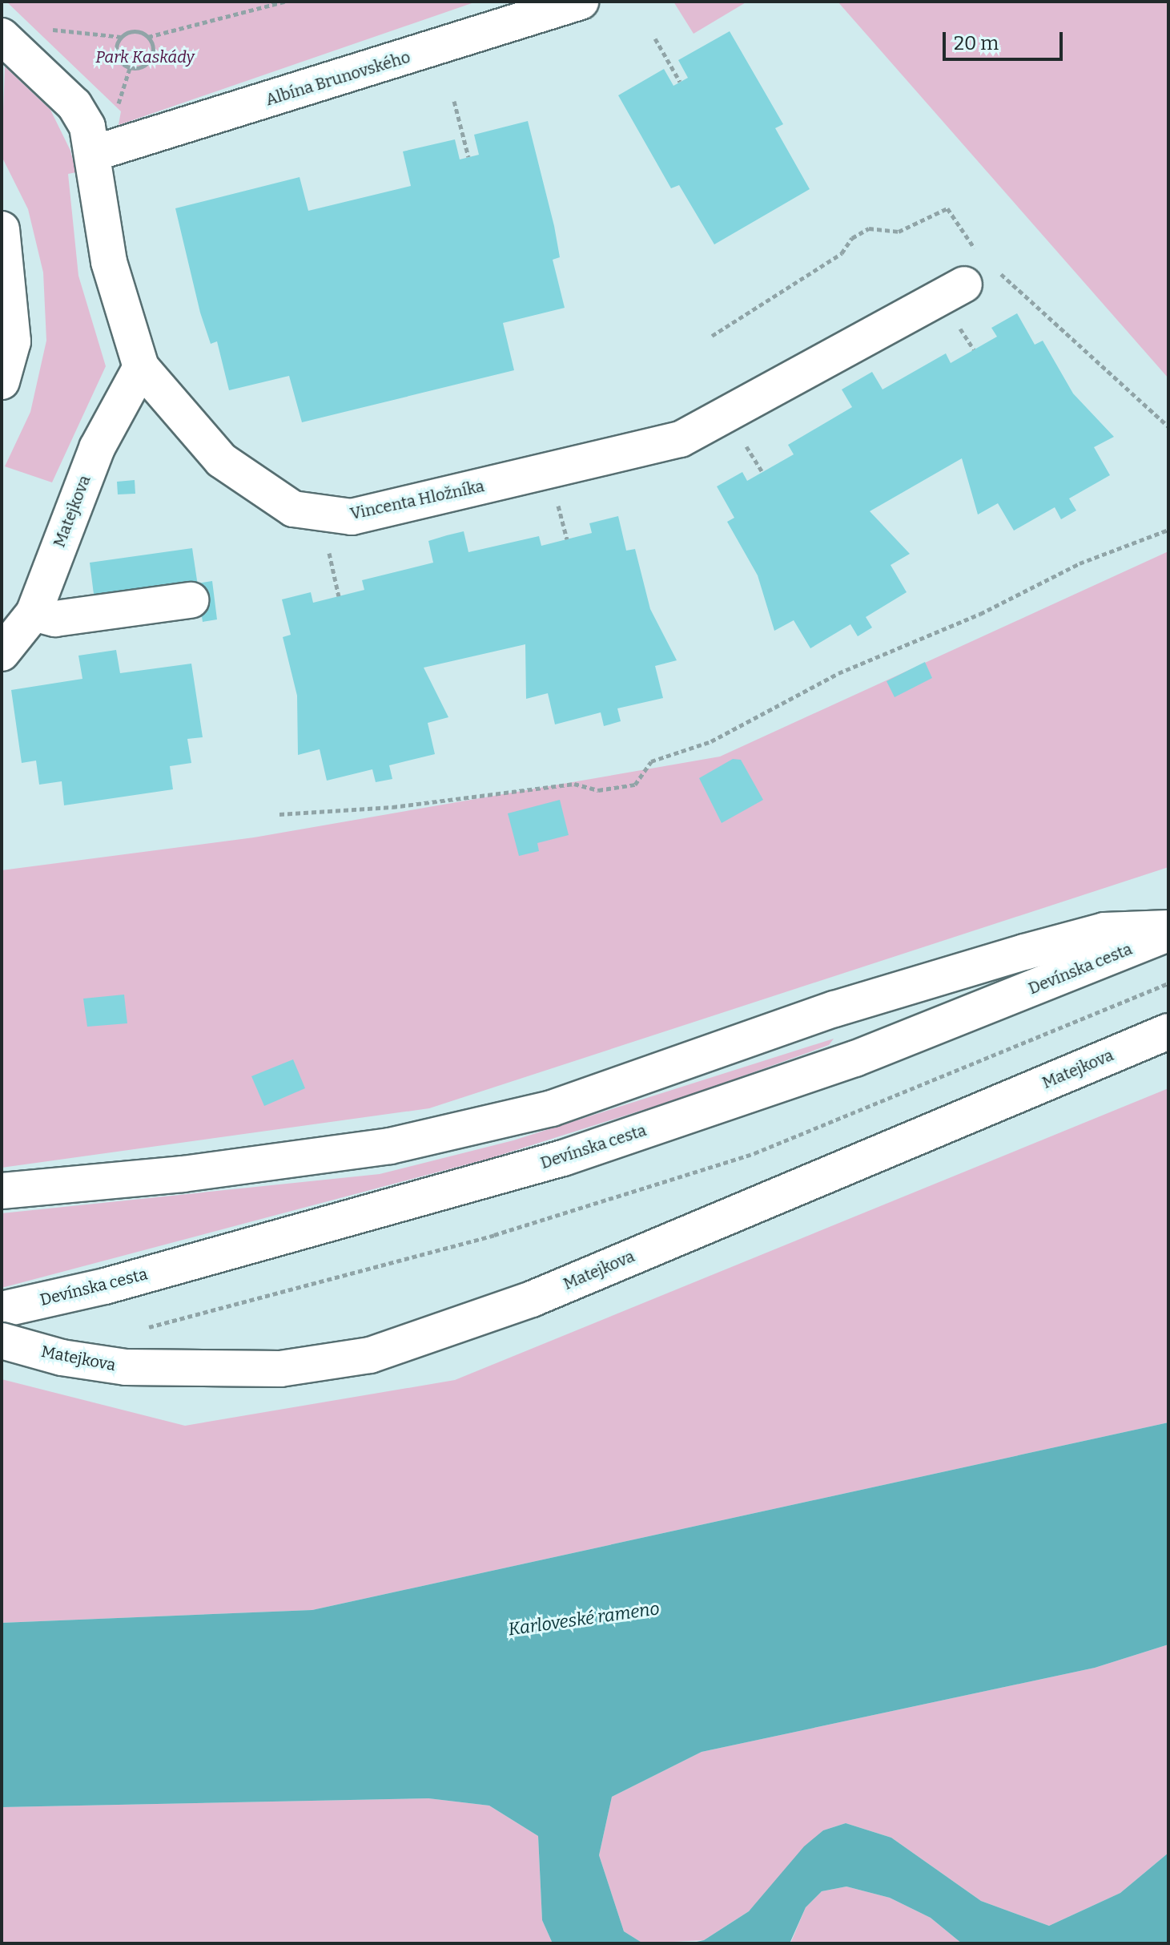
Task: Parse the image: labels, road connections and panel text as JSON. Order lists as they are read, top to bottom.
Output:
{
  "streets": {
    "street": [
      "Albína Brunovského",
      "Vincenta Hložníka",
      "Matejkova",
      "Devínska cesta"
    ]
  },
  "crossings": [
    ["Albína Brunovského", "Vincenta Hložníka"],
    ["Vincenta Hložníka", "Matejkova"]
  ],
  "water": ["Karloveské rameno"],
  "parks": ["Park Kaskády"],
  "scale_bar": "20 m"
}
